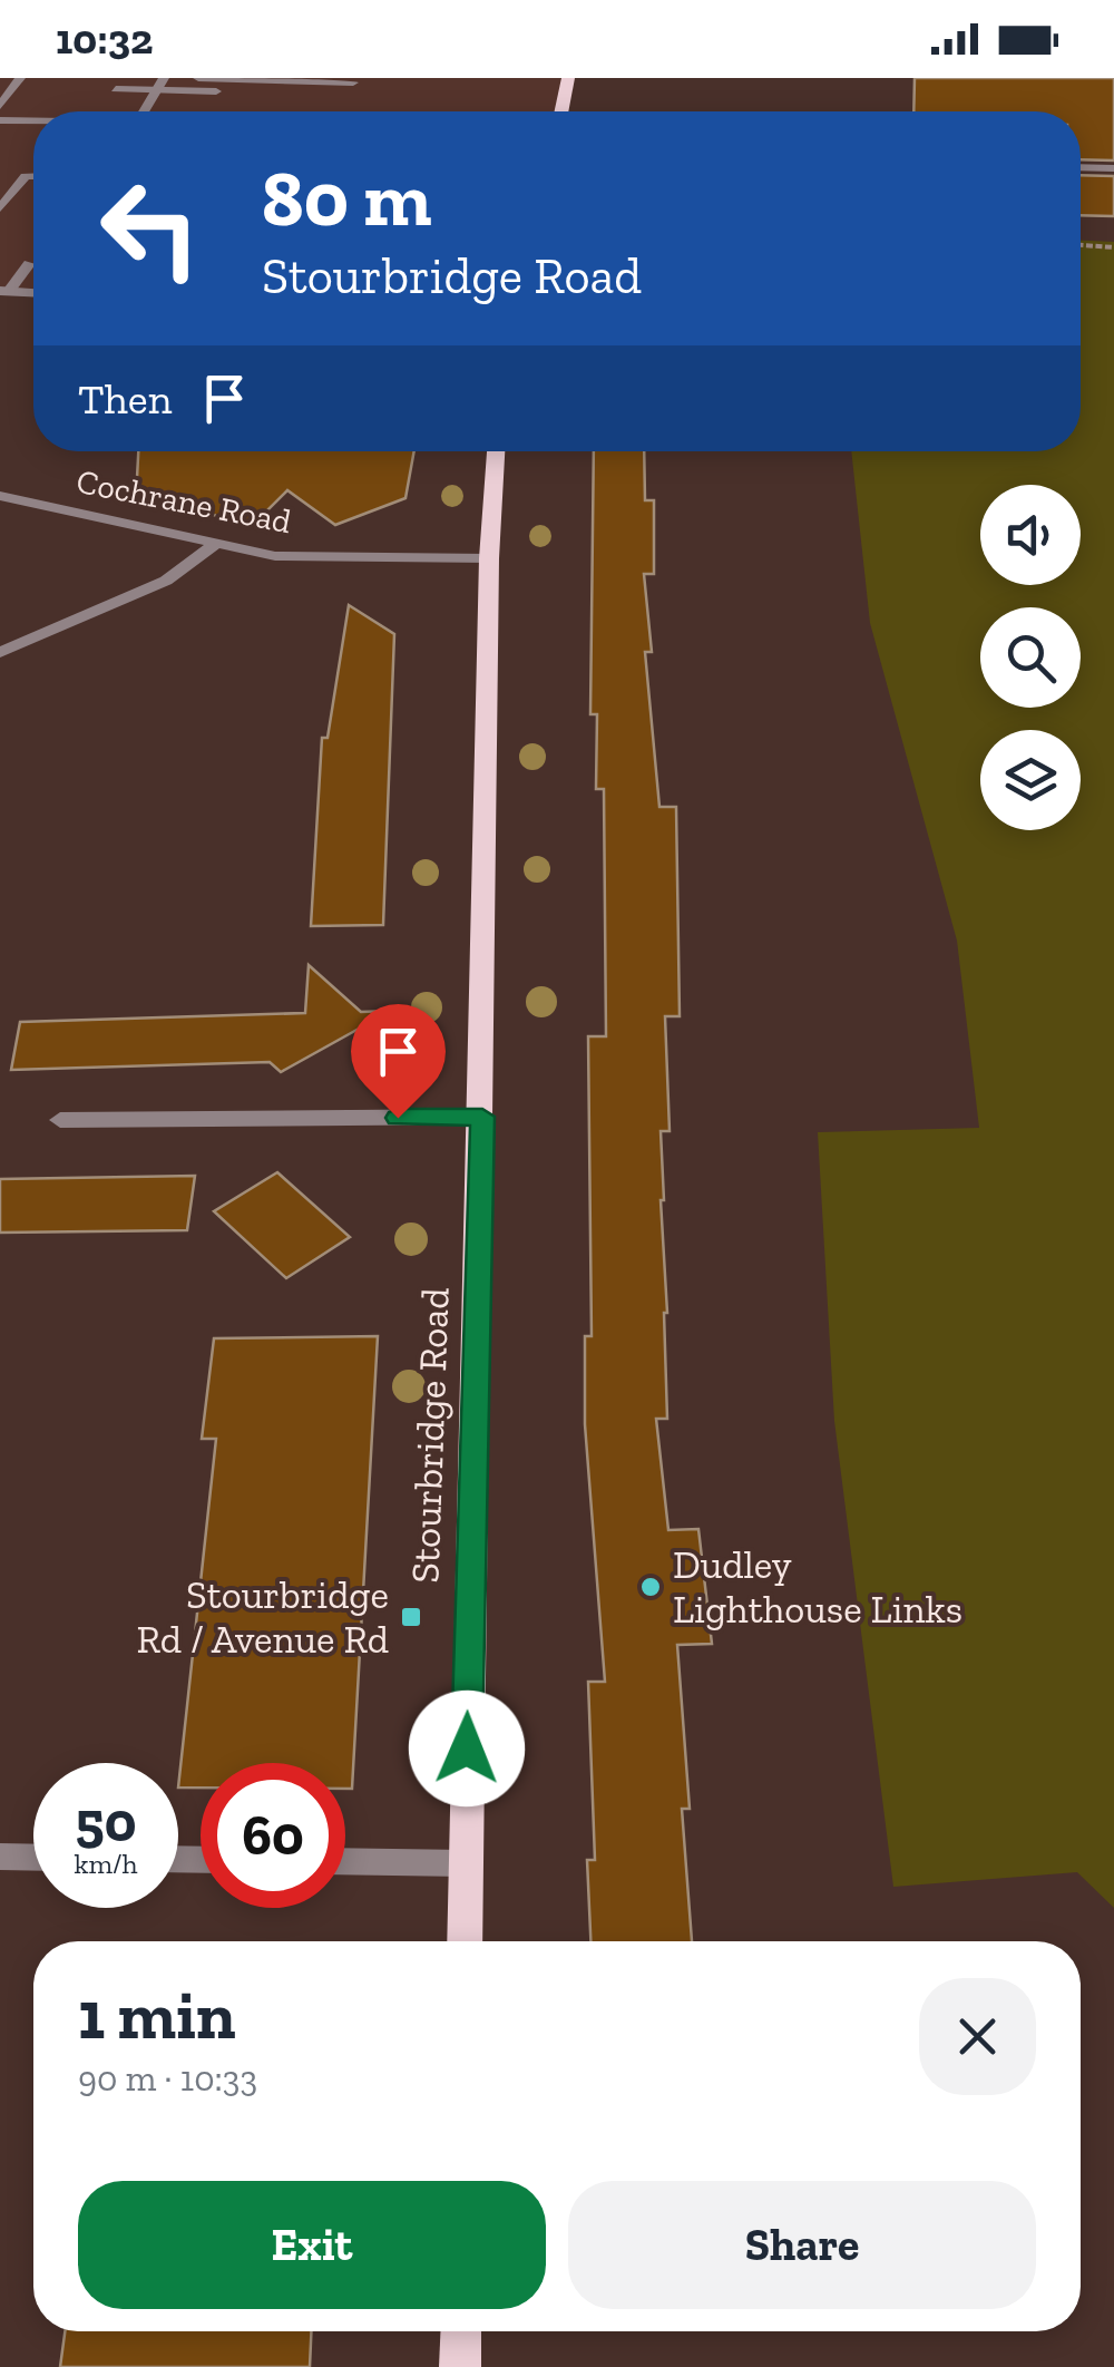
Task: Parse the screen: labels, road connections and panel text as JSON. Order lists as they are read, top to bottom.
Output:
{
  "streets": {
    "main road": ["Stourbridge Road"],
    "street": ["Cochrane Road"]
  },
  "crossings": [
    ["Cochrane Road", "Stourbridge Road"]
  ],
  "places": {
    "other": ["Dudley Lighthouse Links"],
    "transit": ["Stourbridge Rd / Avenue Rd"]
  },
  "page": {
    "status": "10:32",
    "turn": ["80 m", "Stourbridge Road"],
    "then": "Then",
    "speed": "50 km/h",
    "limit": "60",
    "heading": ["1 min", "90 m · 10:33"],
    "buttons": ["Exit", "Share"]
  }
}
